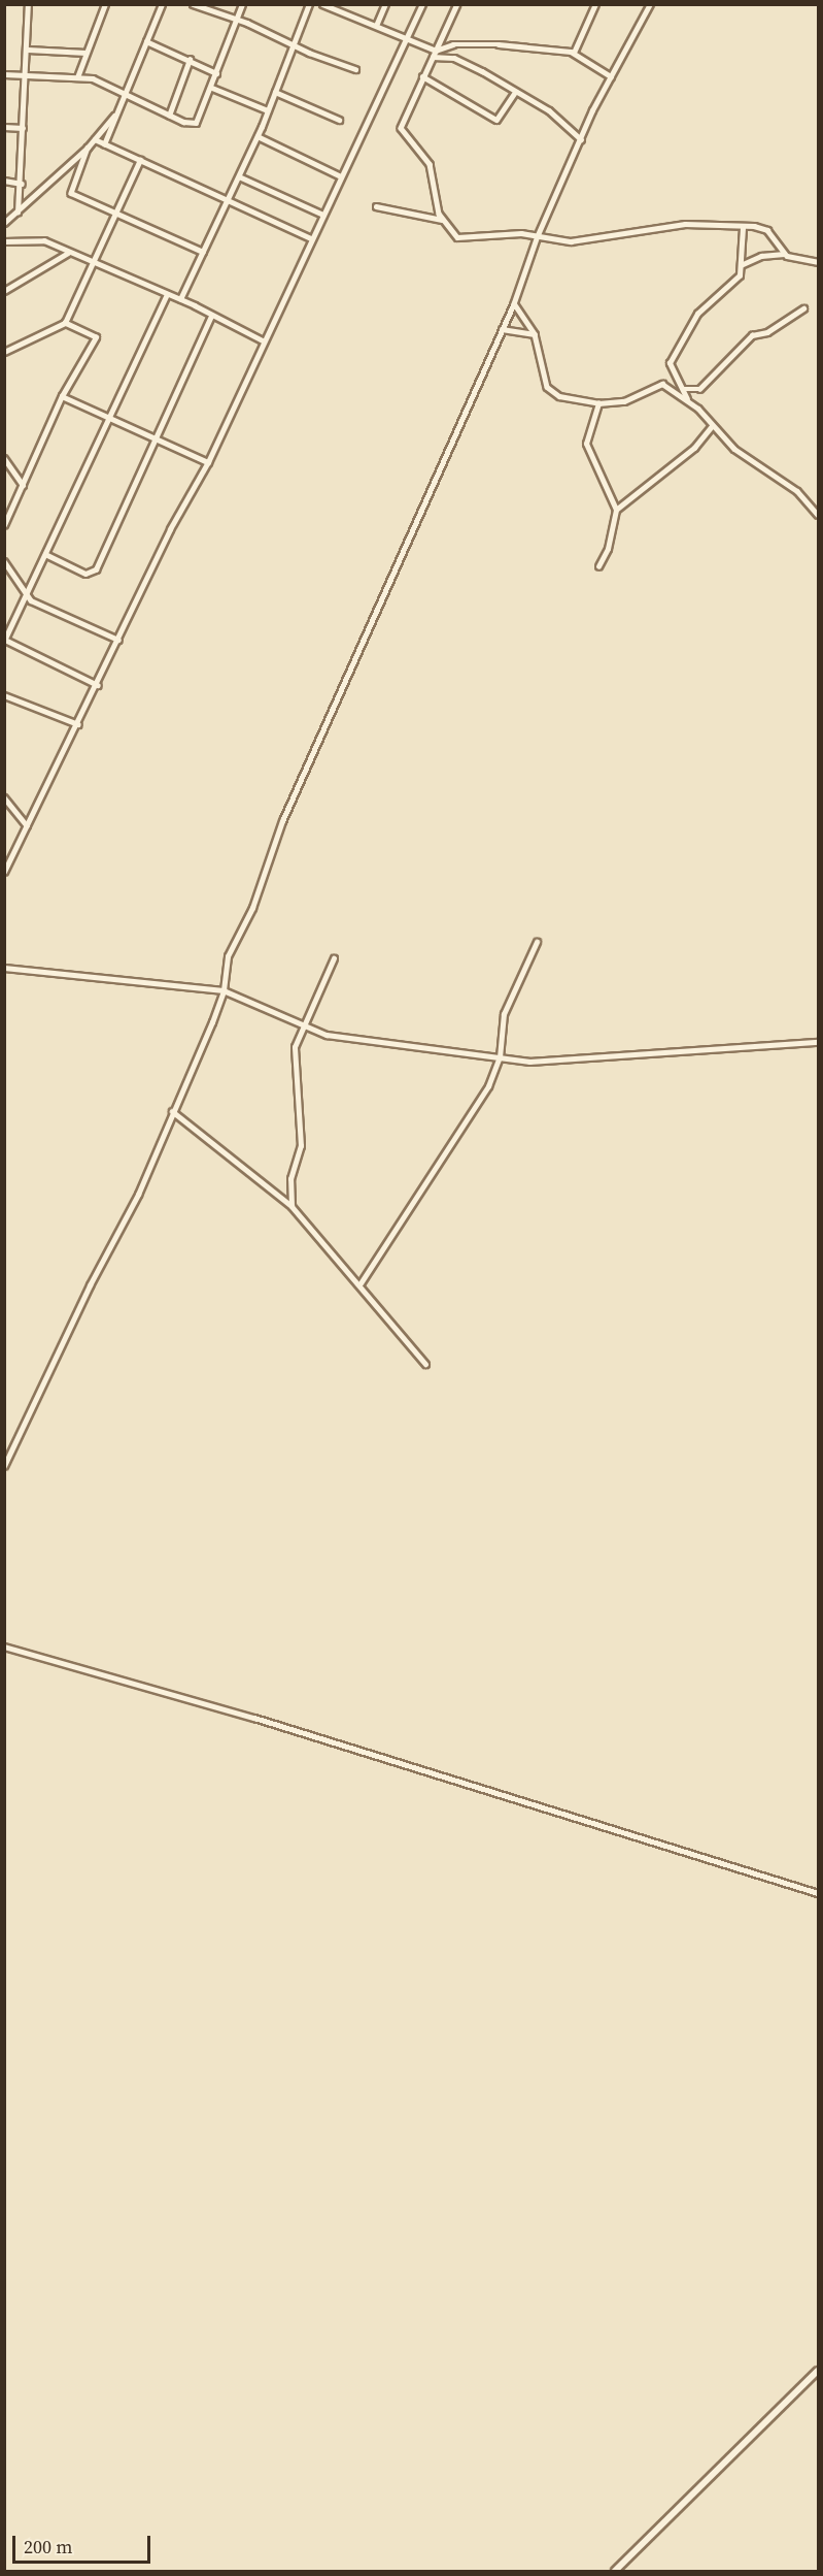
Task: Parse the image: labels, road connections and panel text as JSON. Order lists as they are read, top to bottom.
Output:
{
  "scale_bar": "200 m"
}
